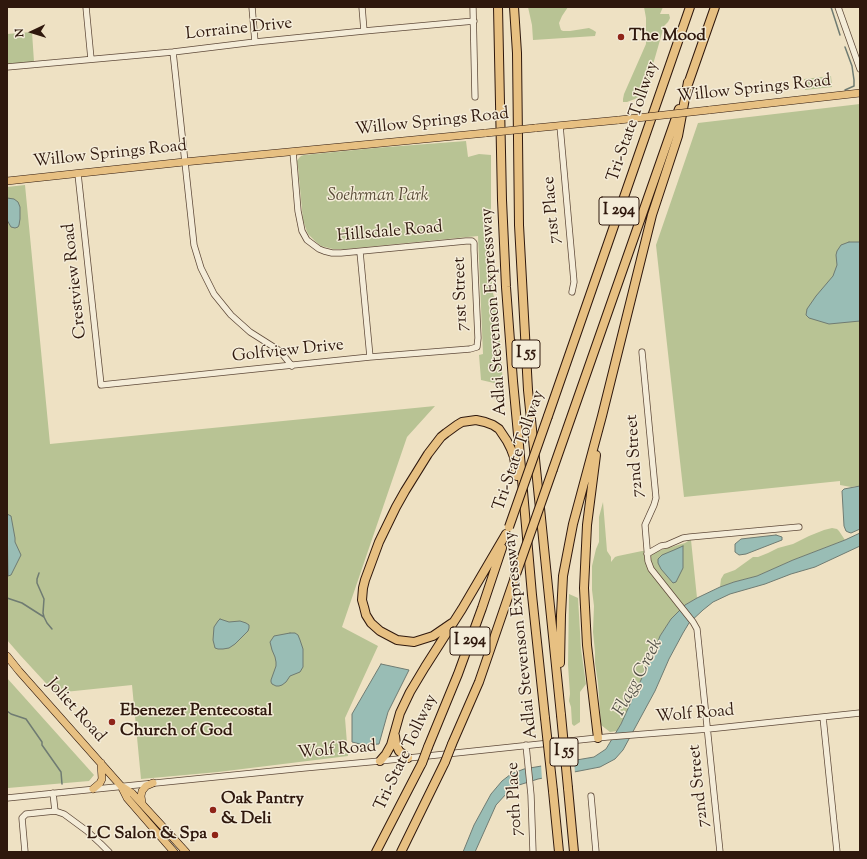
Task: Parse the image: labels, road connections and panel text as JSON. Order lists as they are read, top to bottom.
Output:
{
  "streets": {
    "highway": [
      "Tri-State Tollway",
      "I 294",
      "Adlai Stevenson Expressway",
      "I 55"
    ],
    "main road": ["Willow Springs Road", "Joliet Road"],
    "street": [
      "Lorraine Drive",
      "71st Place",
      "Hillsdale Road",
      "Crestview Road",
      "71st Street",
      "Golfview Drive",
      "72nd Street",
      "Wolf Road",
      "70th Place"
    ]
  },
  "crossings": [
    ["Willow Springs Road", "71st Place"],
    ["Willow Springs Road", "Hillsdale Road"],
    ["Willow Springs Road", "Crestview Road"],
    ["Hillsdale Road", "71st Street"],
    ["Crestview Road", "Golfview Drive"],
    ["71st Street", "Golfview Drive"],
    ["72nd Street", "Wolf Road"],
    ["Joliet Road", "Wolf Road"],
    ["Wolf Road", "70th Place"]
  ],
  "water": ["Flagg Creek"],
  "parks": ["Soehrman Park"],
  "places": [
    "The Mood",
    "Ebenezer Pentecostal Church of God",
    "Oak Pantry & Deli",
    "LC Salon & Spa"
  ],
  "north": "left"
}
